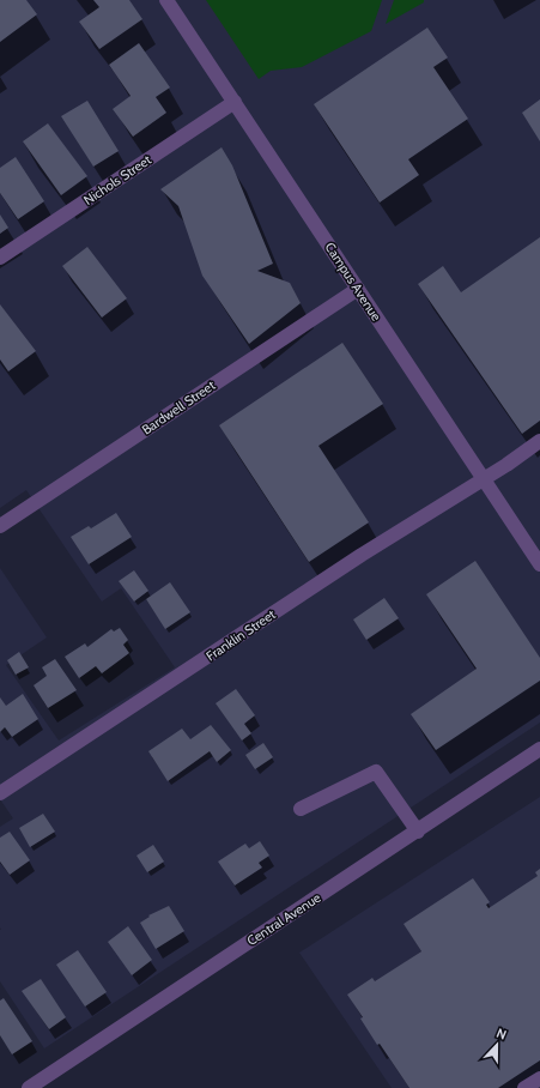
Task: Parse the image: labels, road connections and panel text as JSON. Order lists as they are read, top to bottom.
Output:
{
  "streets": {
    "street": [
      "Nichols Street",
      "Campus Avenue",
      "Bardwell Street",
      "Franklin Street",
      "Central Avenue"
    ]
  },
  "crossings": [
    ["Nichols Street", "Campus Avenue"],
    ["Campus Avenue", "Bardwell Street"],
    ["Campus Avenue", "Franklin Street"]
  ],
  "north": "top"
}
